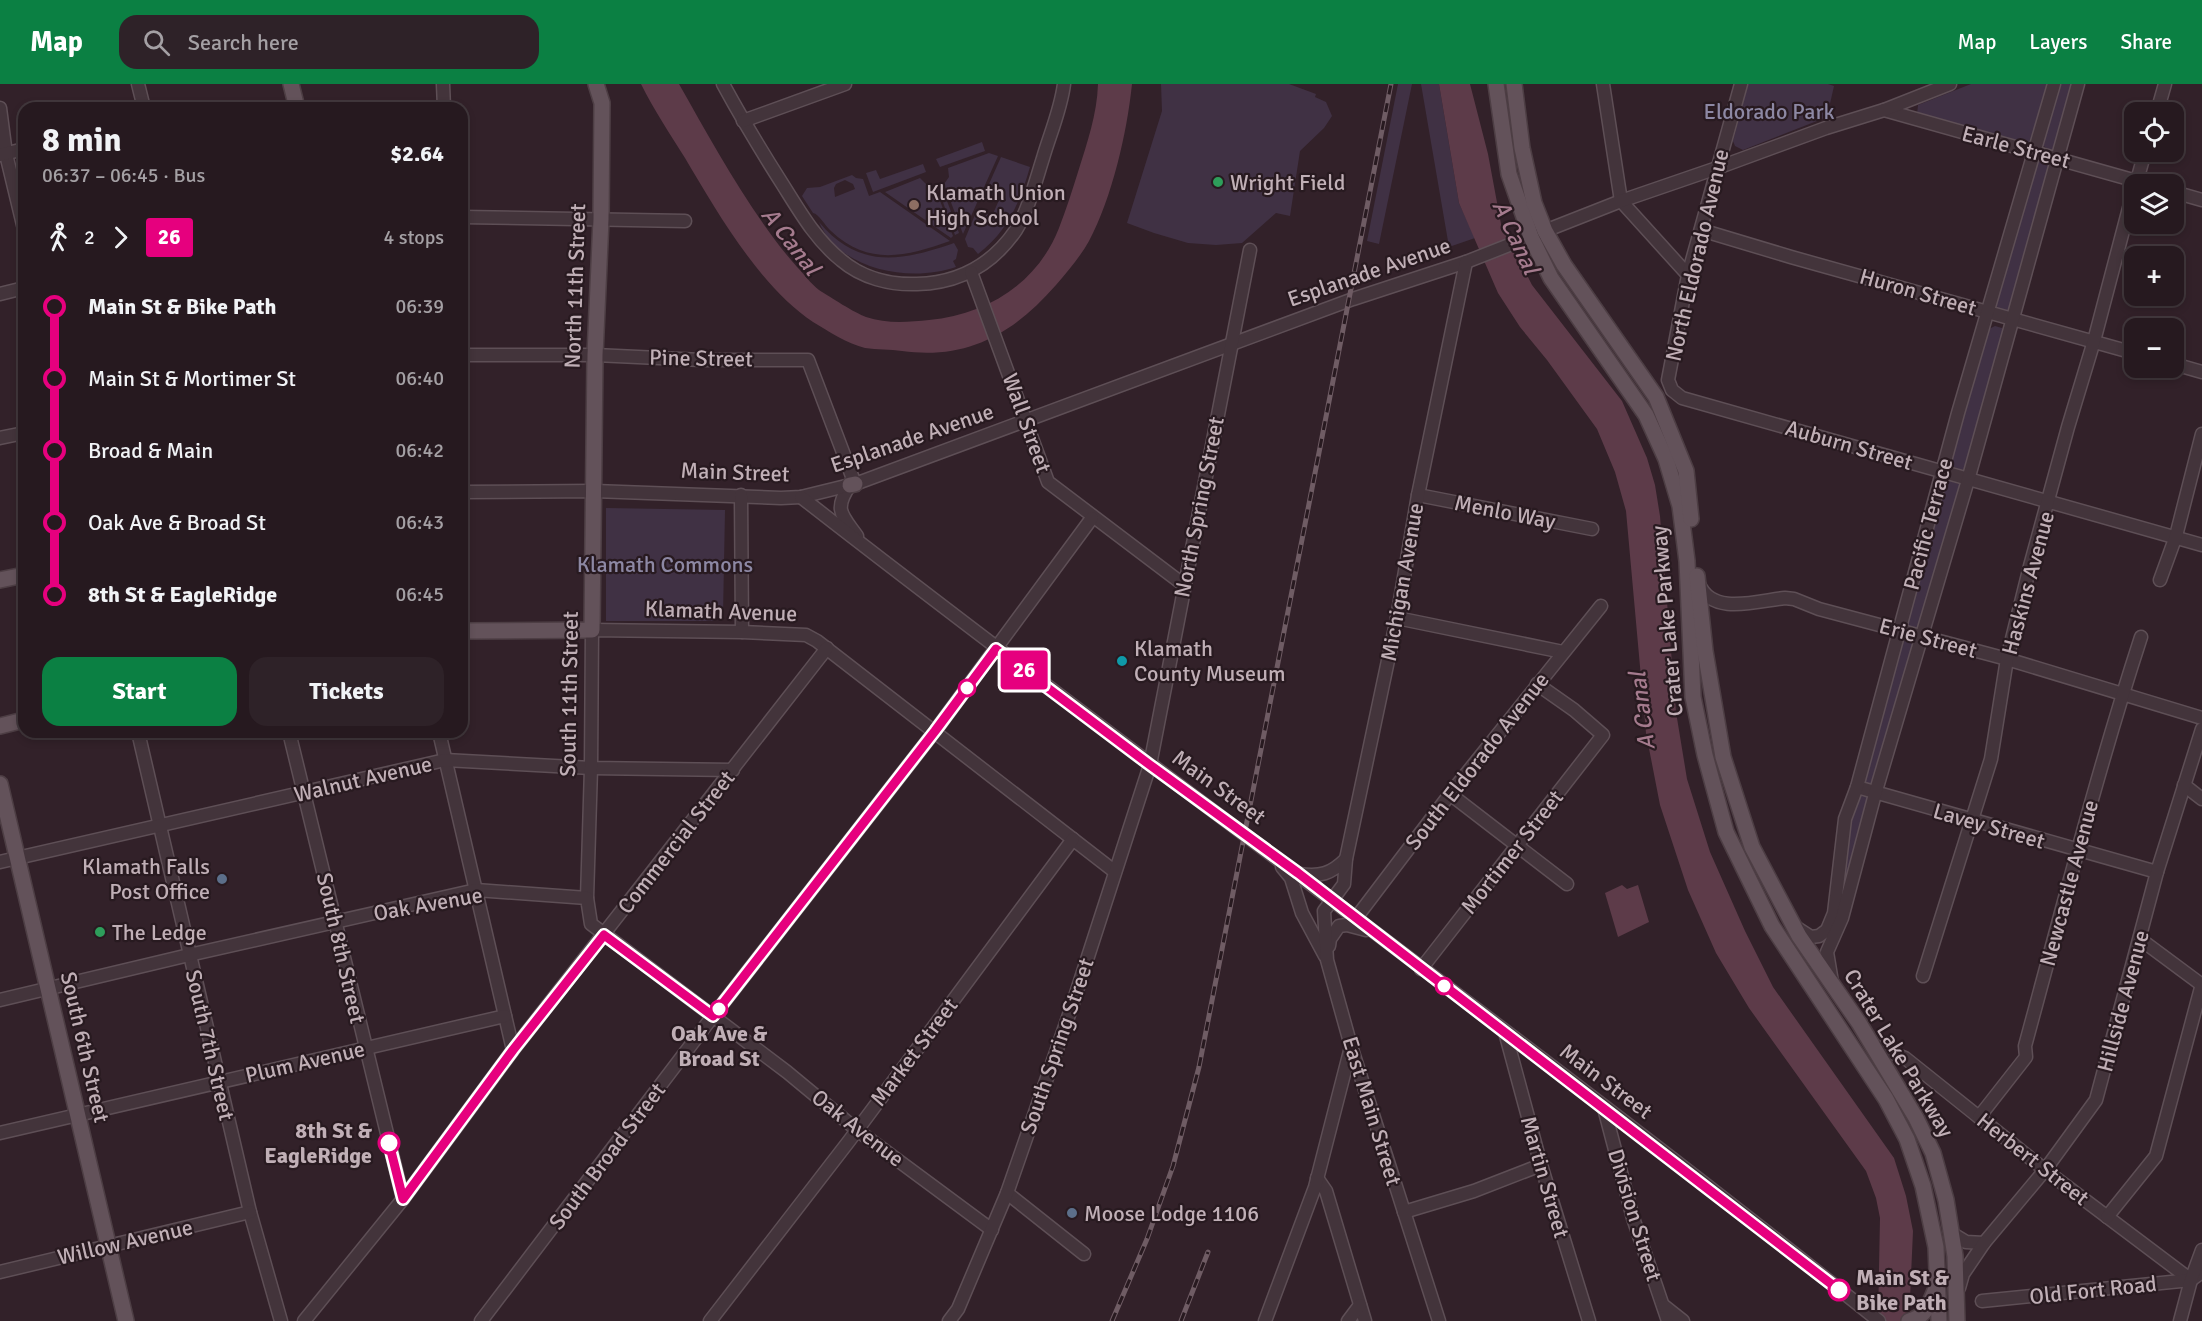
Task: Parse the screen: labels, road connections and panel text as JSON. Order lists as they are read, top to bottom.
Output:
{
  "streets": {
    "main road": [
      "North 11th Street",
      "Klamath Avenue",
      "Crater Lake Parkway",
      "South 11th Street",
      "South 6th Street"
    ],
    "street": [
      "Earle Street",
      "North Eldorado Avenue",
      "Esplanade Avenue",
      "Huron Street",
      "Pine Street",
      "Wall Street",
      "Auburn Street",
      "Main Street",
      "North Spring Street",
      "Menlo Way",
      "Pacific Terrace",
      "Michigan Avenue",
      "Haskins Avenue",
      "Erie Street",
      "South Eldorado Avenue",
      "Walnut Avenue",
      "Lavey Street",
      "Commercial Street",
      "Mortimer Street",
      "Newcastle Avenue",
      "Oak Avenue",
      "South 8th Street",
      "Hillside Avenue",
      "South 7th Street",
      "South Spring Street",
      "Market Street",
      "Plum Avenue",
      "East Main Street",
      "South Broad Street",
      "Herbert Street",
      "Martin Street",
      "Division Street",
      "Willow Avenue",
      "Old Fort Road"
    ]
  },
  "crossings": [
    ["Earle Street", "Esplanade Avenue"],
    ["Earle Street", "Pacific Terrace"],
    ["North Eldorado Avenue", "Esplanade Avenue"],
    ["North Eldorado Avenue", "Huron Street"],
    ["North Eldorado Avenue", "Auburn Street"],
    ["Esplanade Avenue", "Pine Street"],
    ["Esplanade Avenue", "Wall Street"],
    ["Esplanade Avenue", "Main Street"],
    ["Esplanade Avenue", "North Spring Street"],
    ["Esplanade Avenue", "Michigan Avenue"],
    ["Esplanade Avenue", "Crater Lake Parkway"],
    ["North 11th Street", "Pine Street"],
    ["North 11th Street", "Main Street"],
    ["North 11th Street", "South 11th Street"],
    ["Huron Street", "Pacific Terrace"],
    ["Huron Street", "Haskins Avenue"],
    ["Wall Street", "North Spring Street"],
    ["Wall Street", "South Broad Street"],
    ["Auburn Street", "Pacific Terrace"],
    ["Auburn Street", "Haskins Avenue"],
    ["Main Street", "North Spring Street"],
    ["Main Street", "Michigan Avenue"],
    ["Main Street", "South 11th Street"],
    ["Main Street", "South Eldorado Avenue"],
    ["Main Street", "Mortimer Street"],
    ["Main Street", "South Spring Street"],
    ["Main Street", "East Main Street"],
    ["Main Street", "South Broad Street"],
    ["Main Street", "Martin Street"],
    ["Main Street", "Division Street"],
    ["North Spring Street", "South Spring Street"],
    ["Menlo Way", "Michigan Avenue"],
    ["Pacific Terrace", "Crater Lake Parkway"],
    ["Pacific Terrace", "Erie Street"],
    ["Pacific Terrace", "Lavey Street"],
    ["Michigan Avenue", "East Main Street"],
    ["Haskins Avenue", "Erie Street"],
    ["Haskins Avenue", "Lavey Street"],
    ["Klamath Avenue", "South 11th Street"],
    ["Klamath Avenue", "Commercial Street"],
    ["Klamath Avenue", "South Spring Street"],
    ["Klamath Avenue", "Market Street"],
    ["Klamath Avenue", "South Broad Street"],
    ["Crater Lake Parkway", "Erie Street"],
    ["Crater Lake Parkway", "Hillside Avenue"],
    ["Crater Lake Parkway", "Herbert Street"],
    ["Erie Street", "Newcastle Avenue"],
    ["South 11th Street", "Walnut Avenue"],
    ["South 11th Street", "Oak Avenue"],
    ["South Eldorado Avenue", "Mortimer Street"],
    ["Walnut Avenue", "Commercial Street"],
    ["Walnut Avenue", "South 8th Street"],
    ["Walnut Avenue", "South 7th Street"],
    ["Walnut Avenue", "South 6th Street"],
    ["Lavey Street", "Newcastle Avenue"],
    ["Lavey Street", "Hillside Avenue"],
    ["Commercial Street", "Oak Avenue"],
    ["Commercial Street", "South 8th Street"],
    ["Newcastle Avenue", "Herbert Street"],
    ["Oak Avenue", "South 8th Street"],
    ["Oak Avenue", "South 7th Street"],
    ["Oak Avenue", "South Spring Street"],
    ["Oak Avenue", "South 6th Street"],
    ["Oak Avenue", "Market Street"],
    ["Oak Avenue", "South Broad Street"],
    ["South 8th Street", "Plum Avenue"],
    ["Hillside Avenue", "Herbert Street"],
    ["South 7th Street", "Plum Avenue"],
    ["South 7th Street", "Willow Avenue"],
    ["South 6th Street", "Plum Avenue"],
    ["South 6th Street", "Willow Avenue"],
    ["Herbert Street", "Old Fort Road"]
  ],
  "water": ["A Canal"],
  "parks": ["Eldorado Park", "Klamath Commons"],
  "places": [
    "Wright Field",
    "Klamath Union High School",
    "Klamath County Museum",
    "Klamath Falls Post Office",
    "The Ledge",
    "Oak Ave & Broad St",
    "8th St & EagleRidge",
    "Moose Lodge 1106",
    "Main St & Bike Path"
  ],
  "lines": ["bus line 26"],
  "page": {
    "header": "Map",
    "search": "Search here",
    "nav": ["Map", "Layers", "Share"],
    "on_map": "26",
    "map_buttons": ["+", "−"],
    "heading": ["8 min", "06:37 – 06:45 · Bus", "$2.64"],
    "legs": ["2", "26", "4 stops"],
    "list": [
      {
        "name": "Main St & Bike Path",
        "value": "06:39"
      },
      {
        "name": "Main St & Mortimer St",
        "value": "06:40"
      },
      {
        "name": "Broad & Main",
        "value": "06:42"
      },
      {
        "name": "Oak Ave & Broad St",
        "value": "06:43"
      },
      {
        "name": "8th St & EagleRidge",
        "value": "06:45"
      }
    ],
    "buttons": ["Start", "Tickets"]
  }
}
